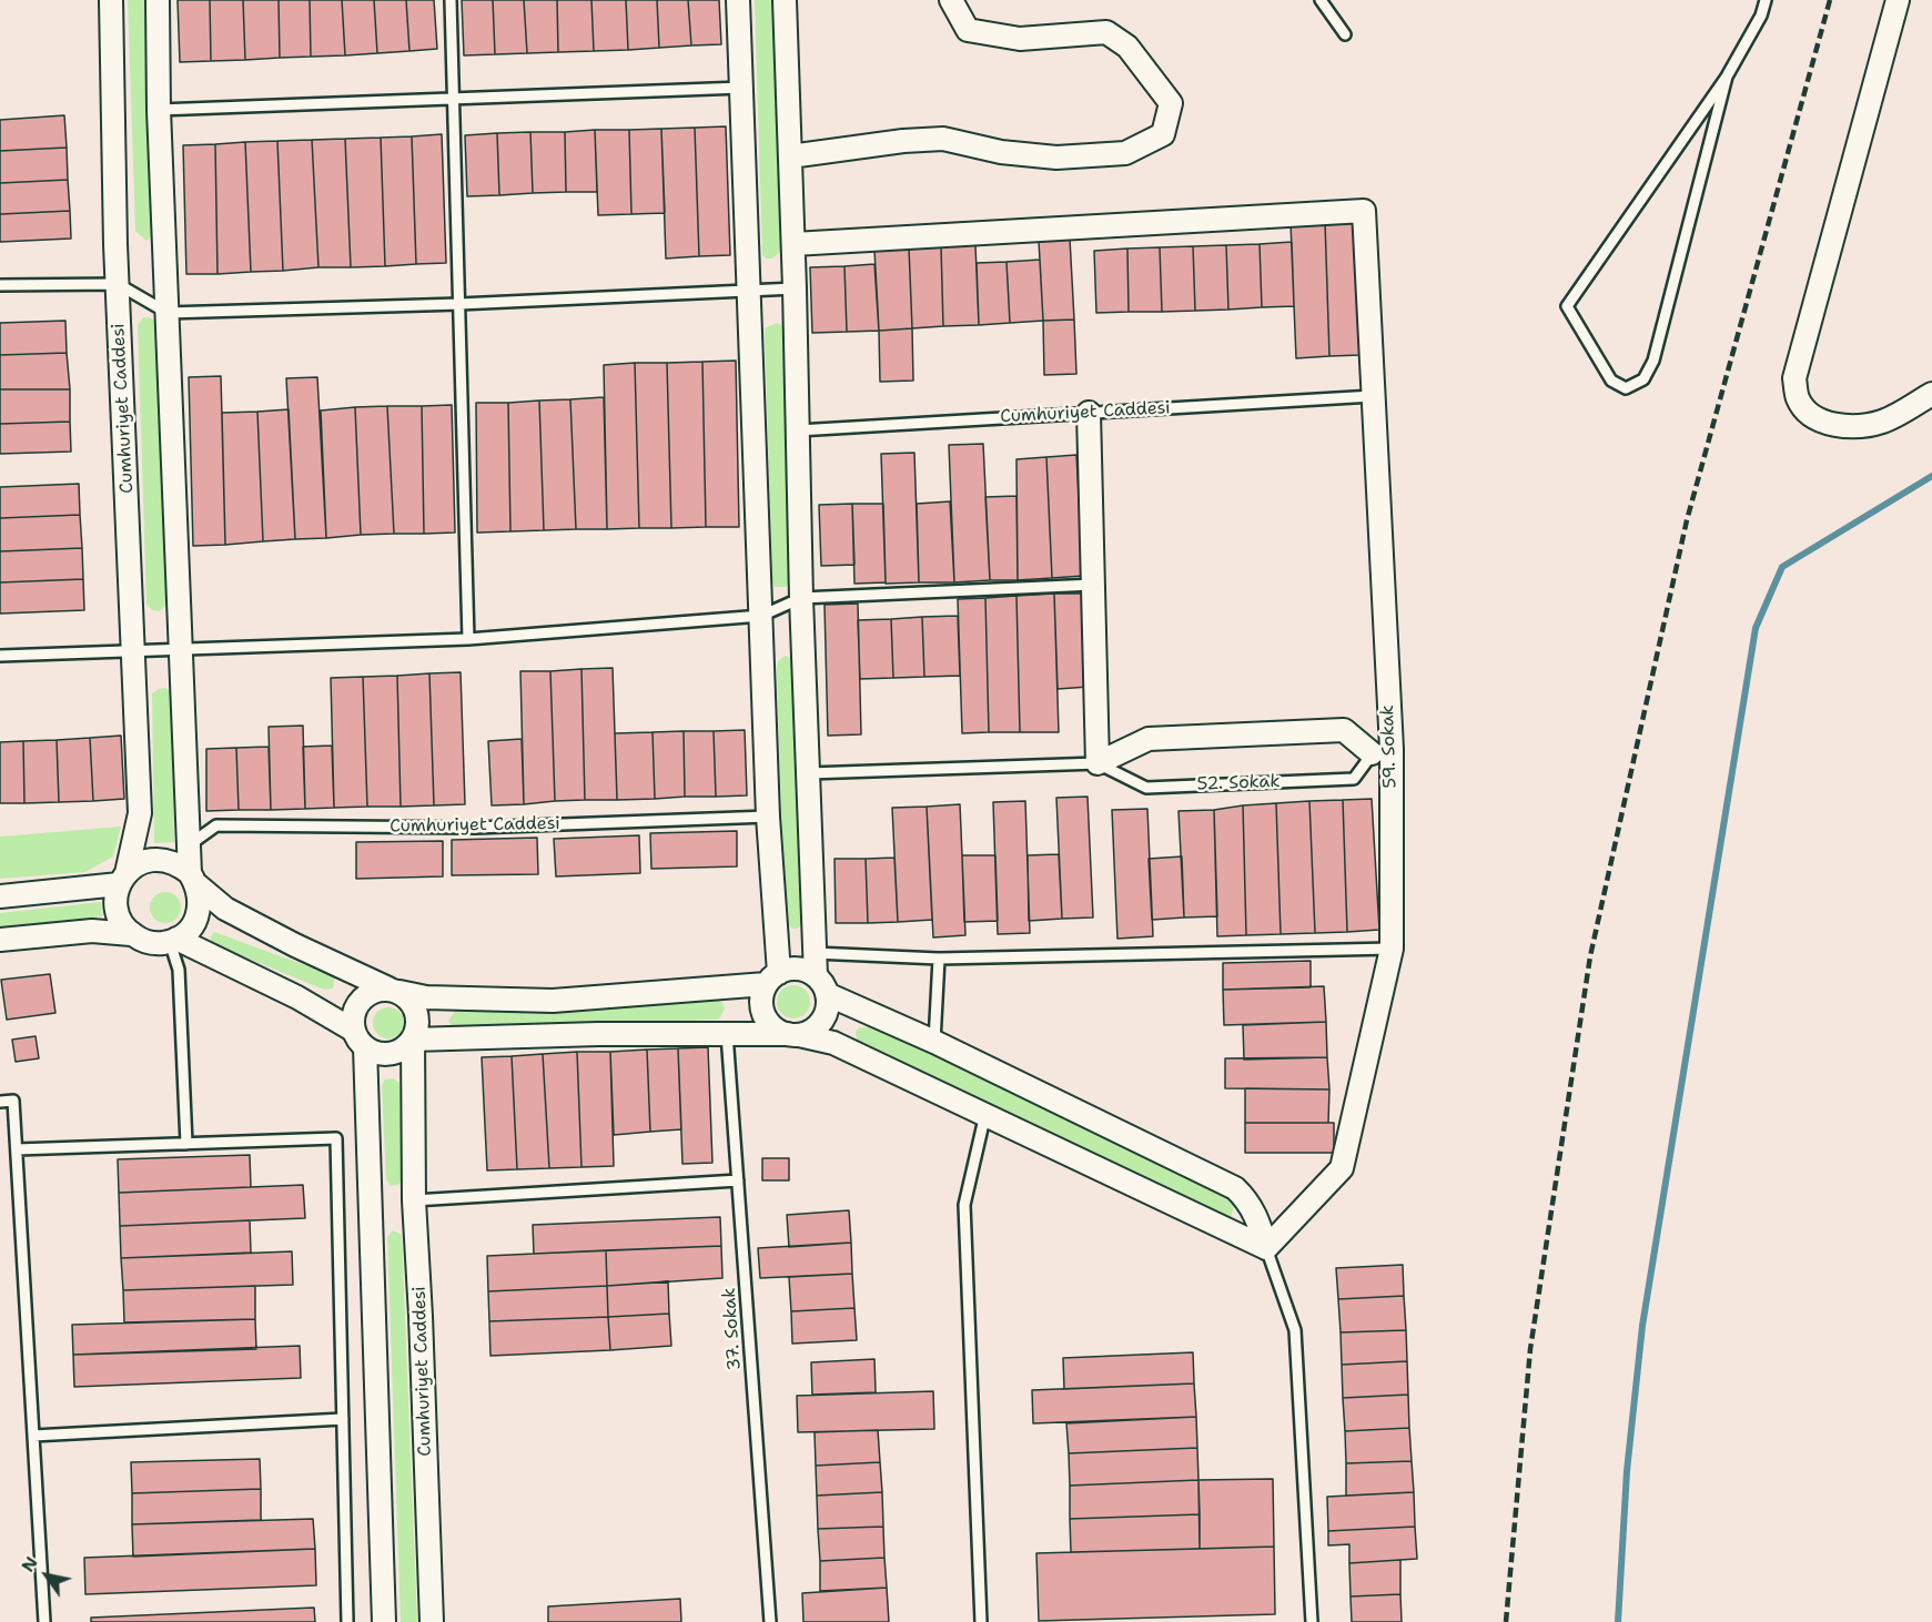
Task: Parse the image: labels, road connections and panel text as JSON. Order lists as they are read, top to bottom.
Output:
{
  "streets": {
    "street": ["Cumhuriyet Caddesi", "59. Sokak", "52. Sokak"],
    "lane": ["37. Sokak"]
  },
  "crossings": [
    ["Cumhuriyet Caddesi", "59. Sokak"],
    ["59. Sokak", "52. Sokak"]
  ],
  "north": "top left"
}
